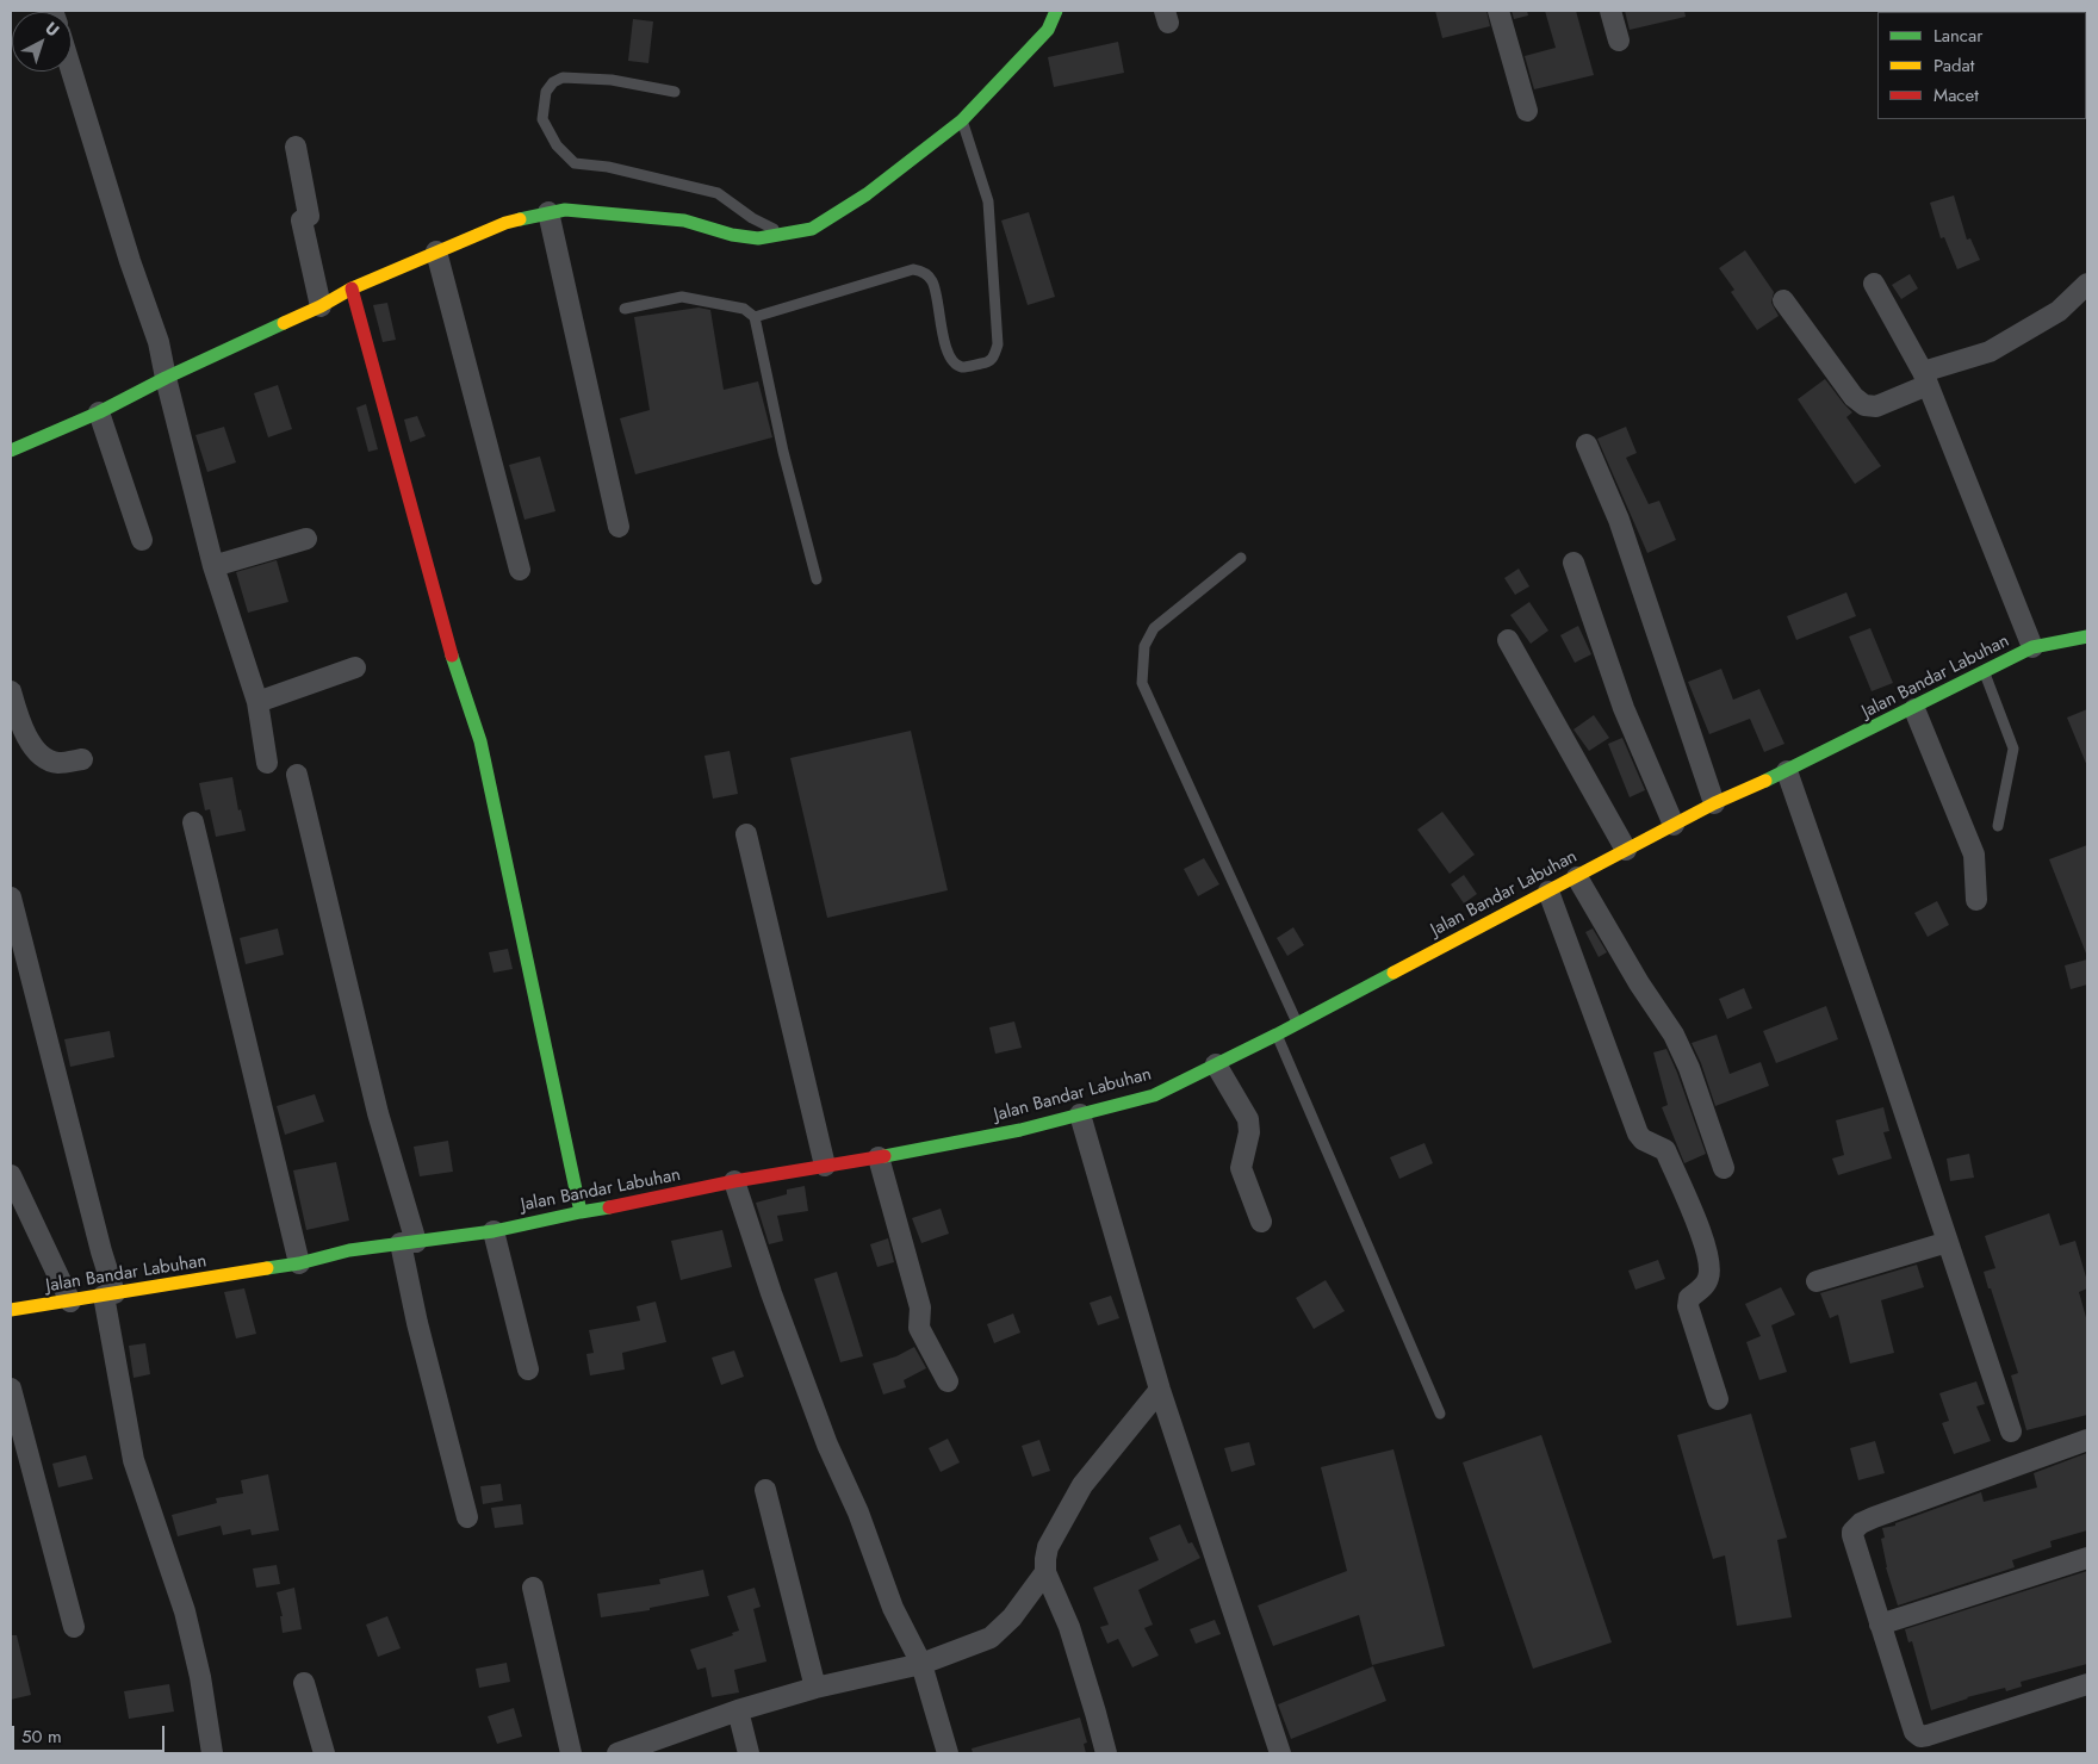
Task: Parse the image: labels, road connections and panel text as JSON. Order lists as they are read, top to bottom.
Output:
{
  "streets": {
    "main road": ["Jalan Bandar Labuhan"]
  },
  "legend": ["Lancar", "Padat", "Macet"],
  "scale_bar": "50 m",
  "north": "top right"
}
